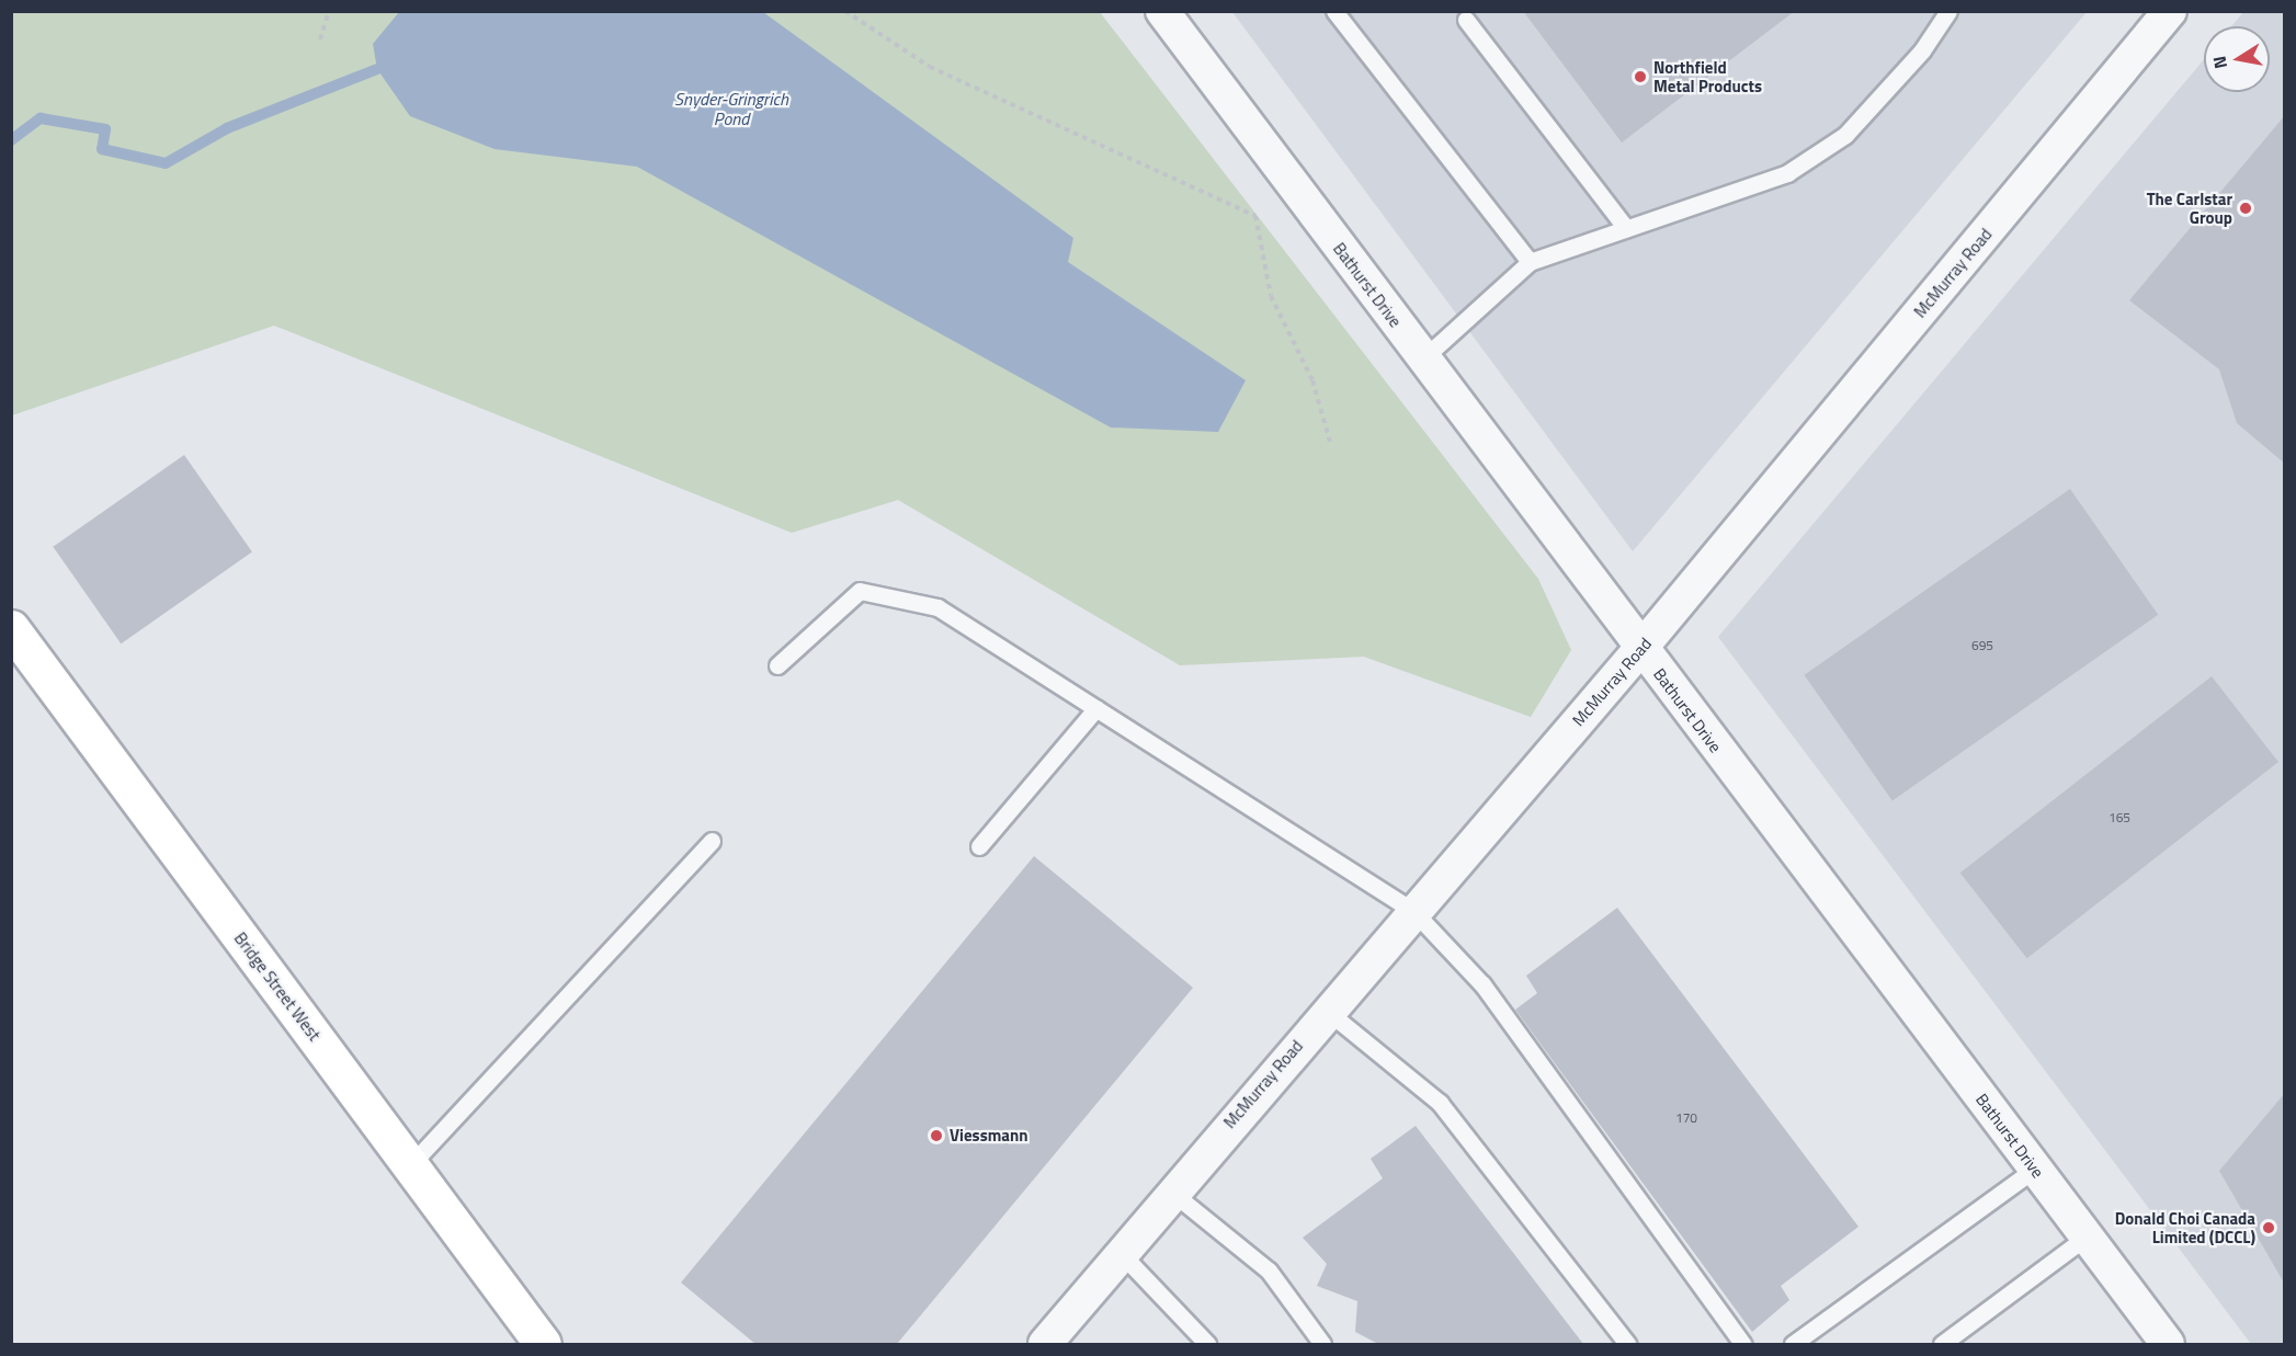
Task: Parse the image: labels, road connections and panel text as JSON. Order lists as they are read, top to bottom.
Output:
{
  "streets": {
    "street": ["McMurray Road", "Bathurst Drive", "Bridge Street West"]
  },
  "crossings": [
    ["McMurray Road", "Bathurst Drive"]
  ],
  "water": ["Snyder-Gringrich Pond"],
  "places": [
    "Northfield Metal Products",
    "The Carlstar Group",
    "Viessmann",
    "Donald Choi Canada Limited (DCCL)"
  ],
  "house_numbers": ["695", "165", "170"],
  "north": "left"
}
